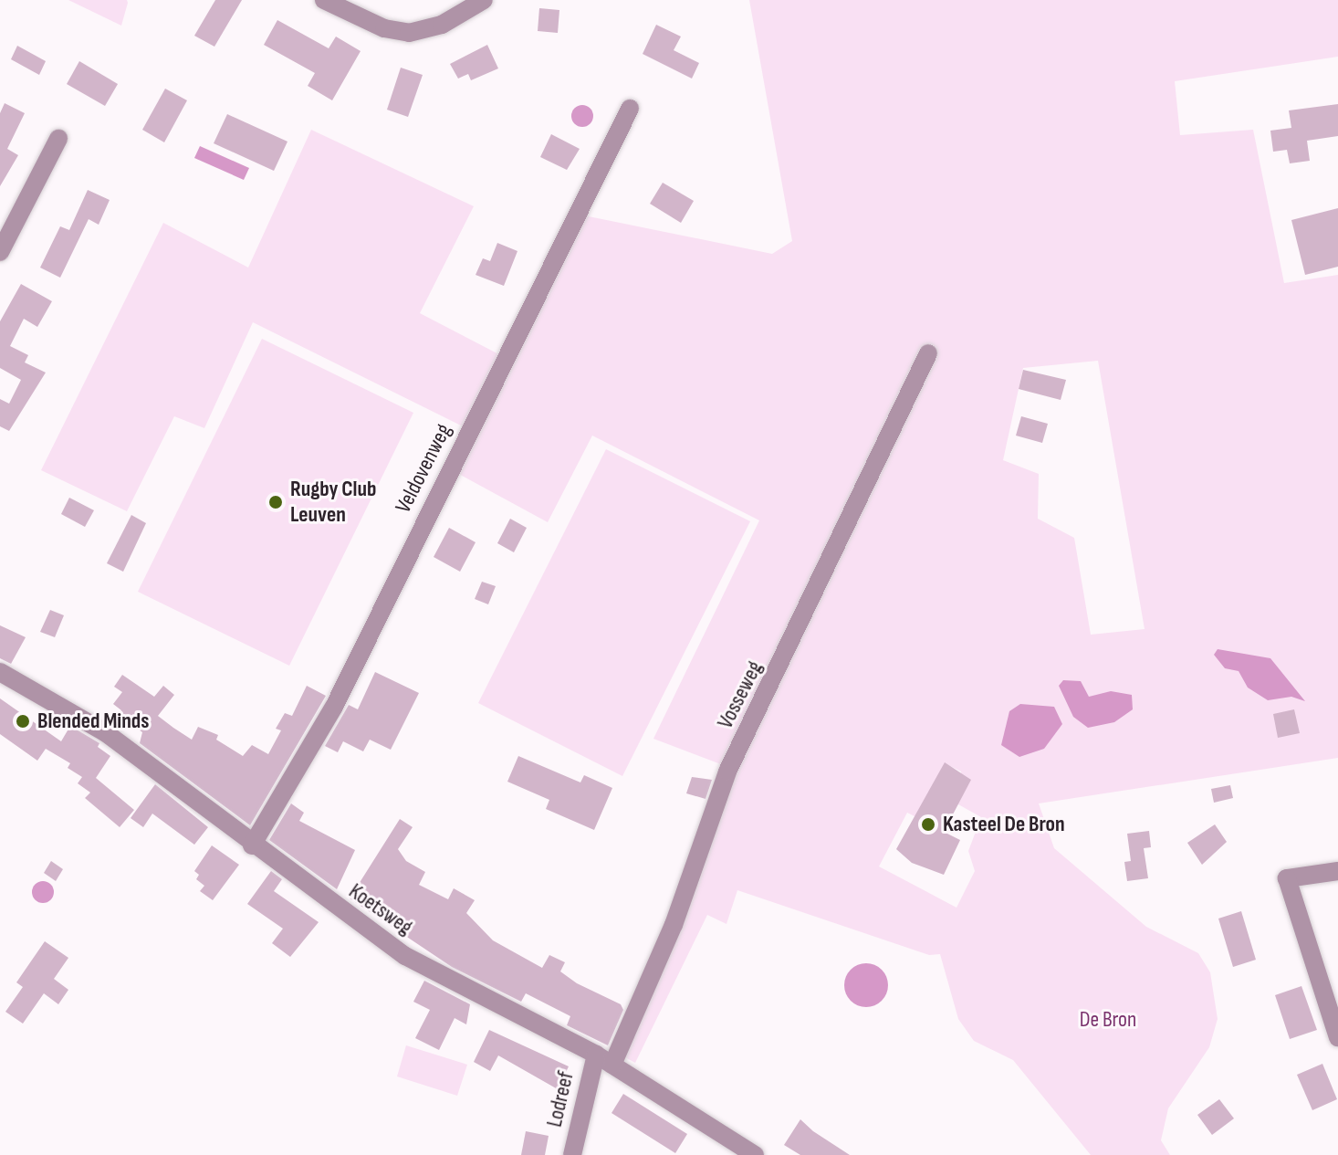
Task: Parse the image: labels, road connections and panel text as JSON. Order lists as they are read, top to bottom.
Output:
{
  "streets": {
    "street": [
      "Veldovenweg",
      "Vosseweg",
      "Koetsweg",
      "Lodreef"
    ]
  },
  "crossings": [
    ["Veldovenweg", "Koetsweg"],
    ["Vosseweg", "Koetsweg"],
    ["Koetsweg", "Lodreef"]
  ],
  "parks": ["De Bron"],
  "places": ["Rugby Club Leuven", "Blended Minds", "Kasteel De Bron"]
}
